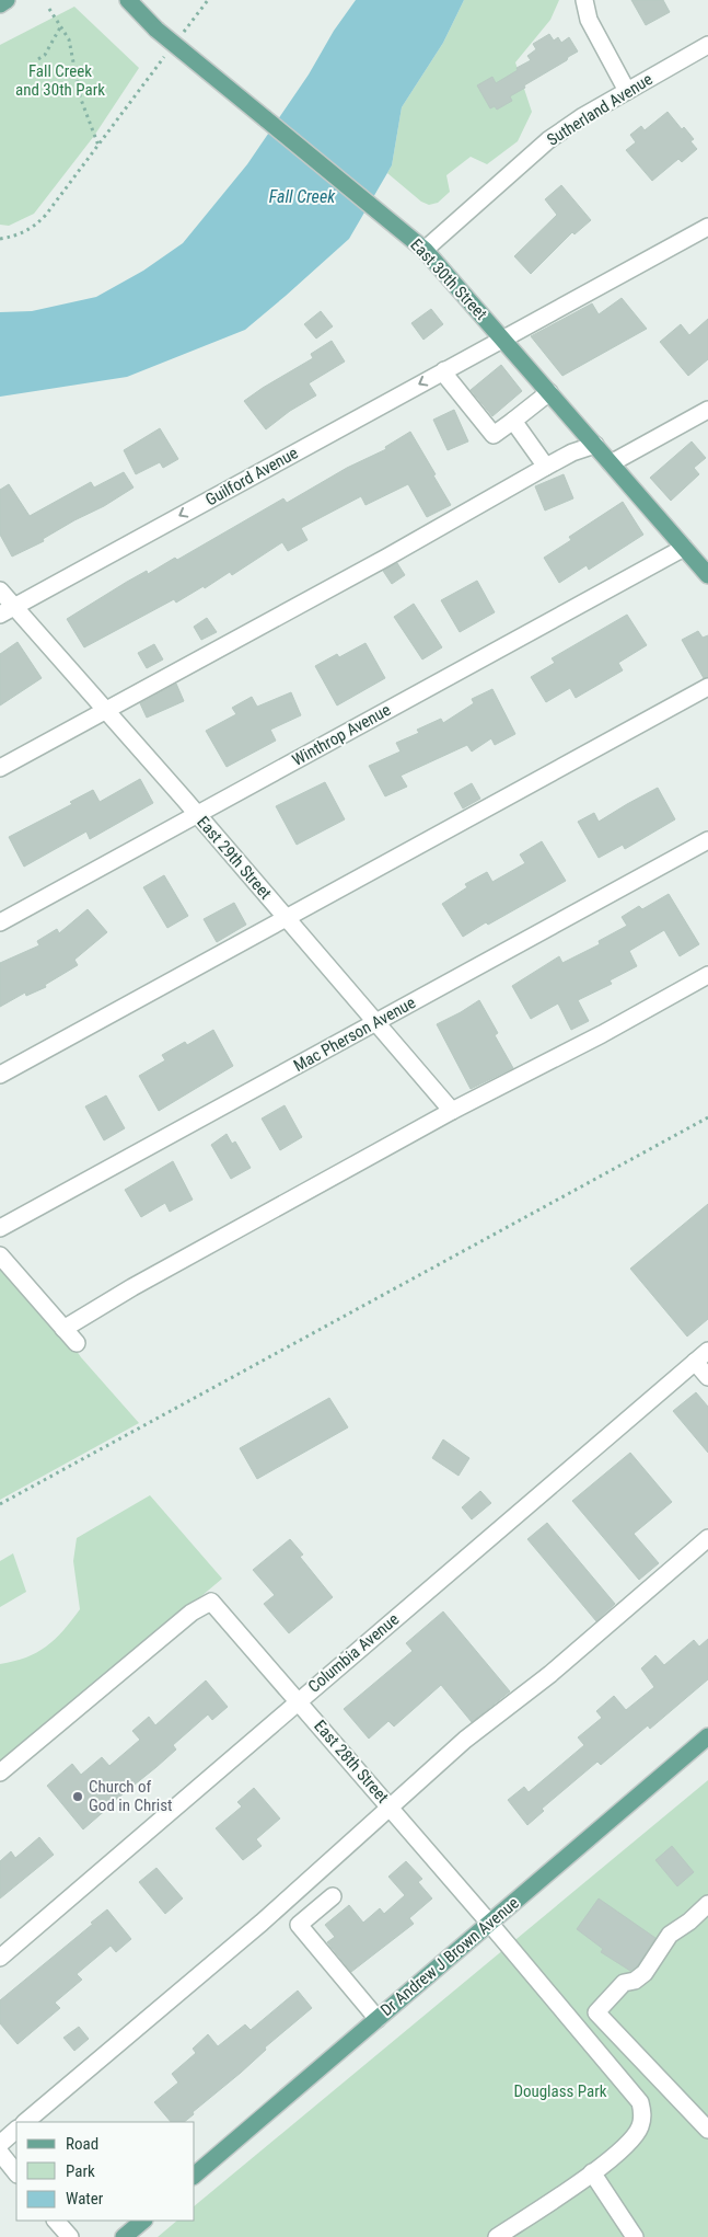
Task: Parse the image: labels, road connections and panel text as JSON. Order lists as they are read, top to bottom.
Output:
{
  "streets": {
    "main road": ["East 30th Street", "Dr Andrew J Brown Avenue"],
    "street": [
      "Sutherland Avenue",
      "Guilford Avenue",
      "Winthrop Avenue",
      "East 29th Street",
      "Mac Pherson Avenue",
      "Columbia Avenue",
      "East 28th Street"
    ]
  },
  "crossings": [
    ["Sutherland Avenue", "East 30th Street"],
    ["East 30th Street", "Guilford Avenue"],
    ["East 30th Street", "Winthrop Avenue"],
    ["Guilford Avenue", "East 29th Street"],
    ["Winthrop Avenue", "East 29th Street"],
    ["East 29th Street", "Mac Pherson Avenue"],
    ["Columbia Avenue", "East 28th Street"],
    ["East 28th Street", "Dr Andrew J Brown Avenue"]
  ],
  "water": ["Fall Creek"],
  "parks": ["Fall Creek and 30th Park", "Douglass Park"],
  "places": ["Church of God in Christ"],
  "legend": ["Road", "Park", "Water"]
}
